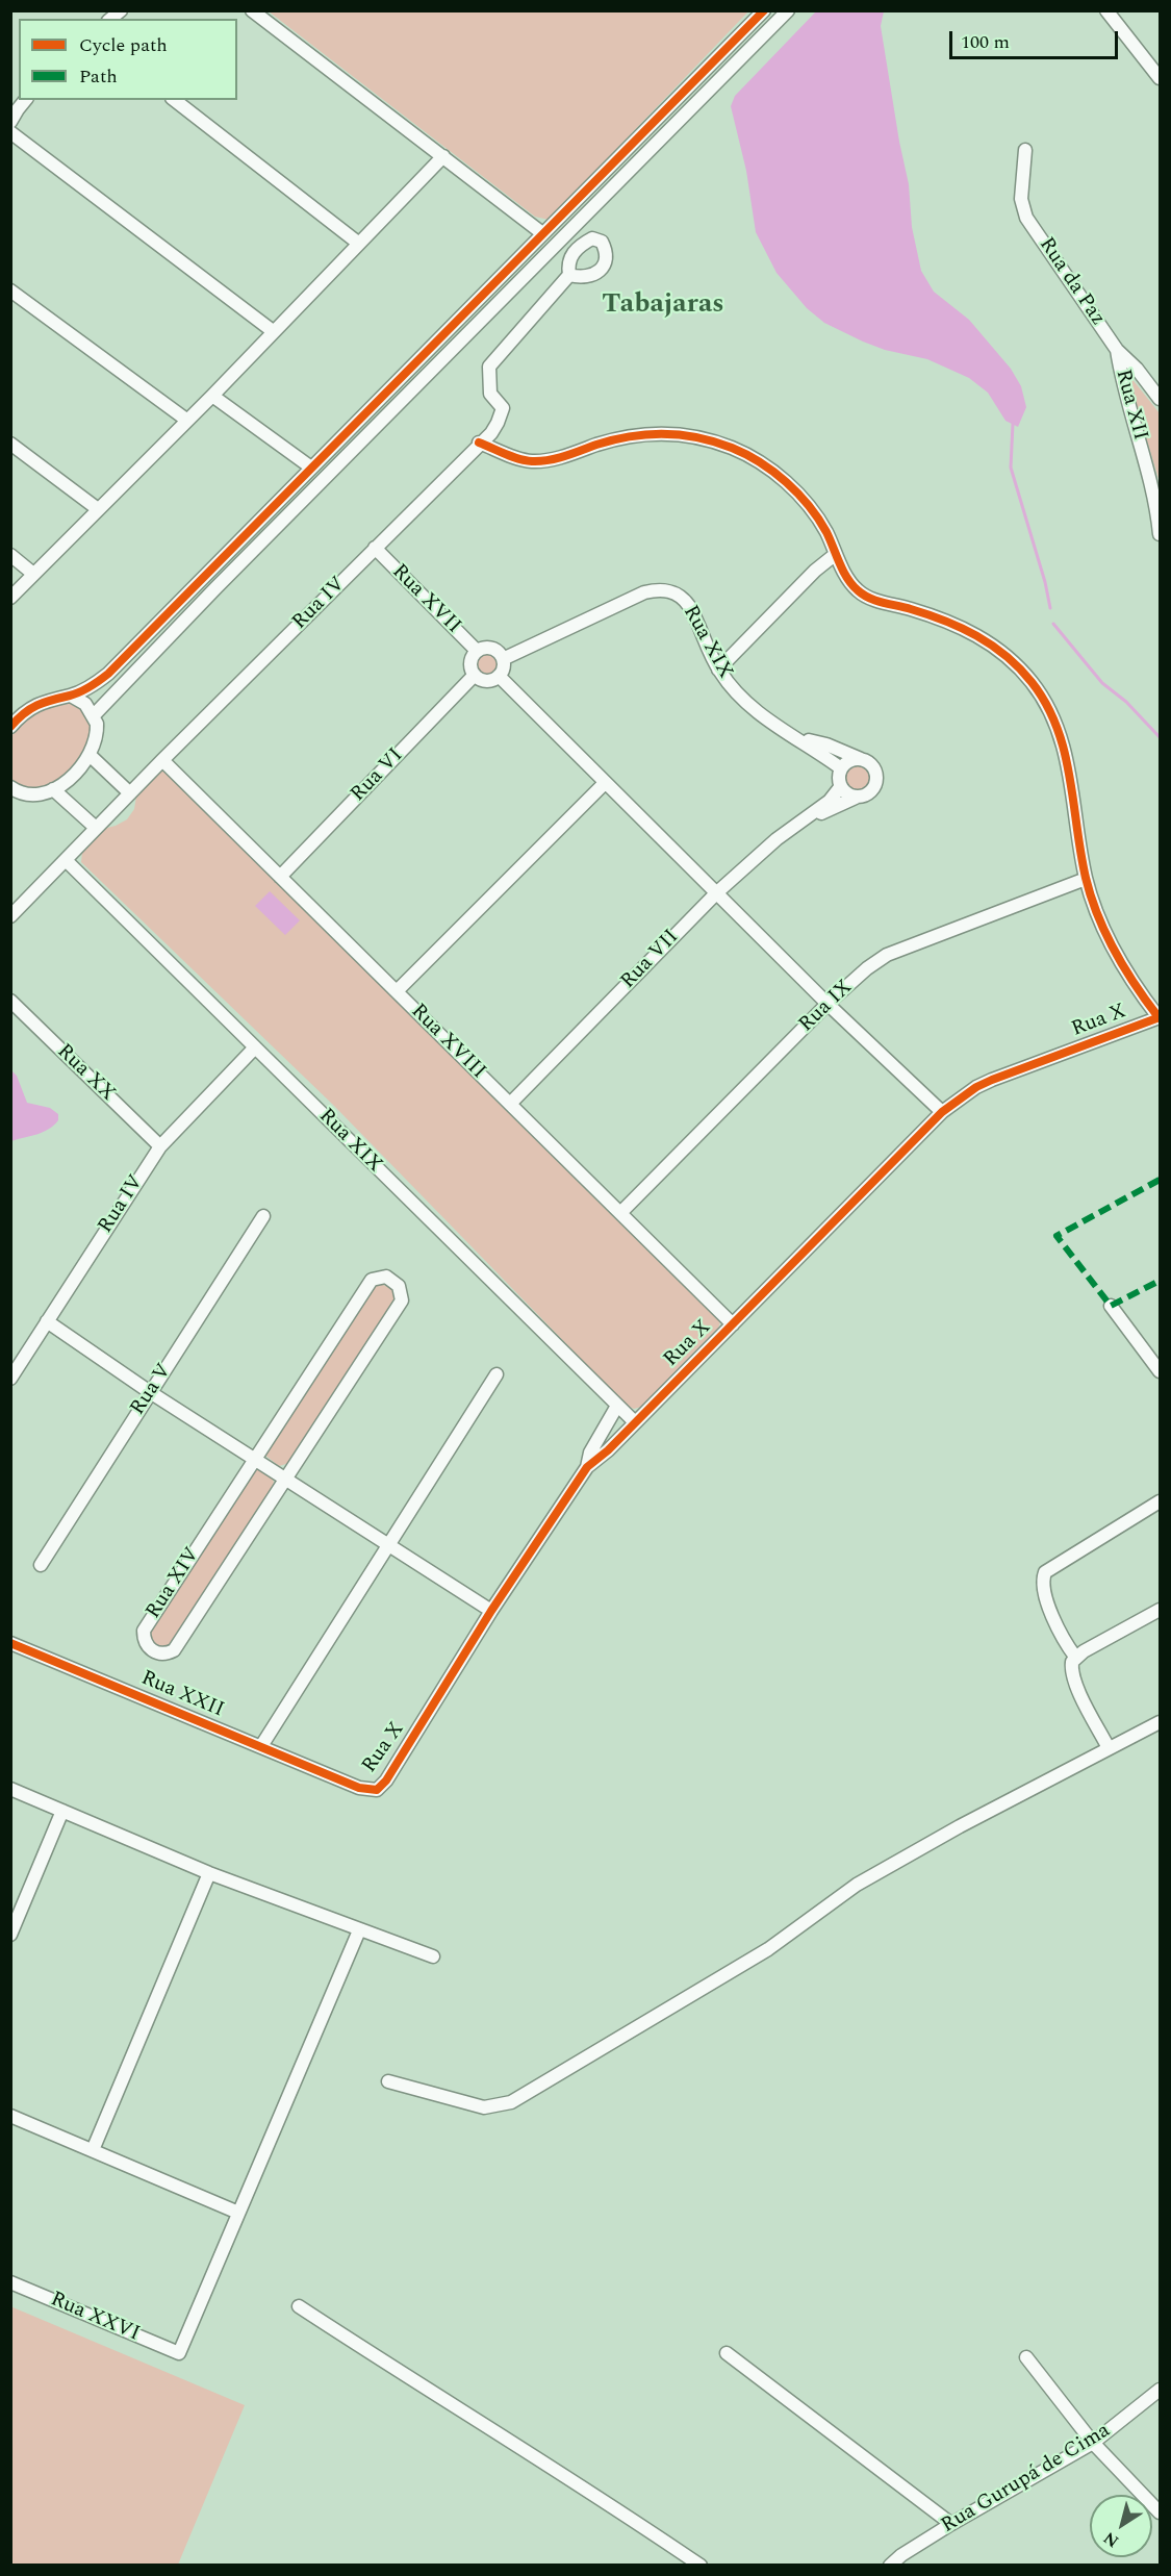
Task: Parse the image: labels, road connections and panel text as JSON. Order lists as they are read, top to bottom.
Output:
{
  "streets": {
    "street": [
      "Rua da Paz",
      "Rua XII",
      "Rua XVII",
      "Rua IV",
      "Rua XIX",
      "Rua VI",
      "Rua VII",
      "Rua IX",
      "Rua X",
      "Rua XVIII",
      "Rua XX",
      "Rua V",
      "Rua XIV",
      "Rua XXII",
      "Rua XXVI",
      "Rua Gurupá de Cima"
    ]
  },
  "crossings": [
    ["Rua da Paz", "Rua XII"],
    ["Rua XVII", "Rua IV"],
    ["Rua XVII", "Rua XIX"],
    ["Rua XVII", "Rua VI"],
    ["Rua IV", "Rua XIX"],
    ["Rua IV", "Rua XVIII"],
    ["Rua IV", "Rua XX"],
    ["Rua XIX", "Rua VI"],
    ["Rua XIX", "Rua X"],
    ["Rua VI", "Rua XVIII"],
    ["Rua VII", "Rua XVIII"],
    ["Rua IX", "Rua XVIII"],
    ["Rua X", "Rua XVIII"],
    ["Rua X", "Rua XXII"]
  ],
  "districts": ["Tabajaras"],
  "legend": ["Cycle path", "Path"],
  "scale_bar": "100 m",
  "north": "bottom left"
}
